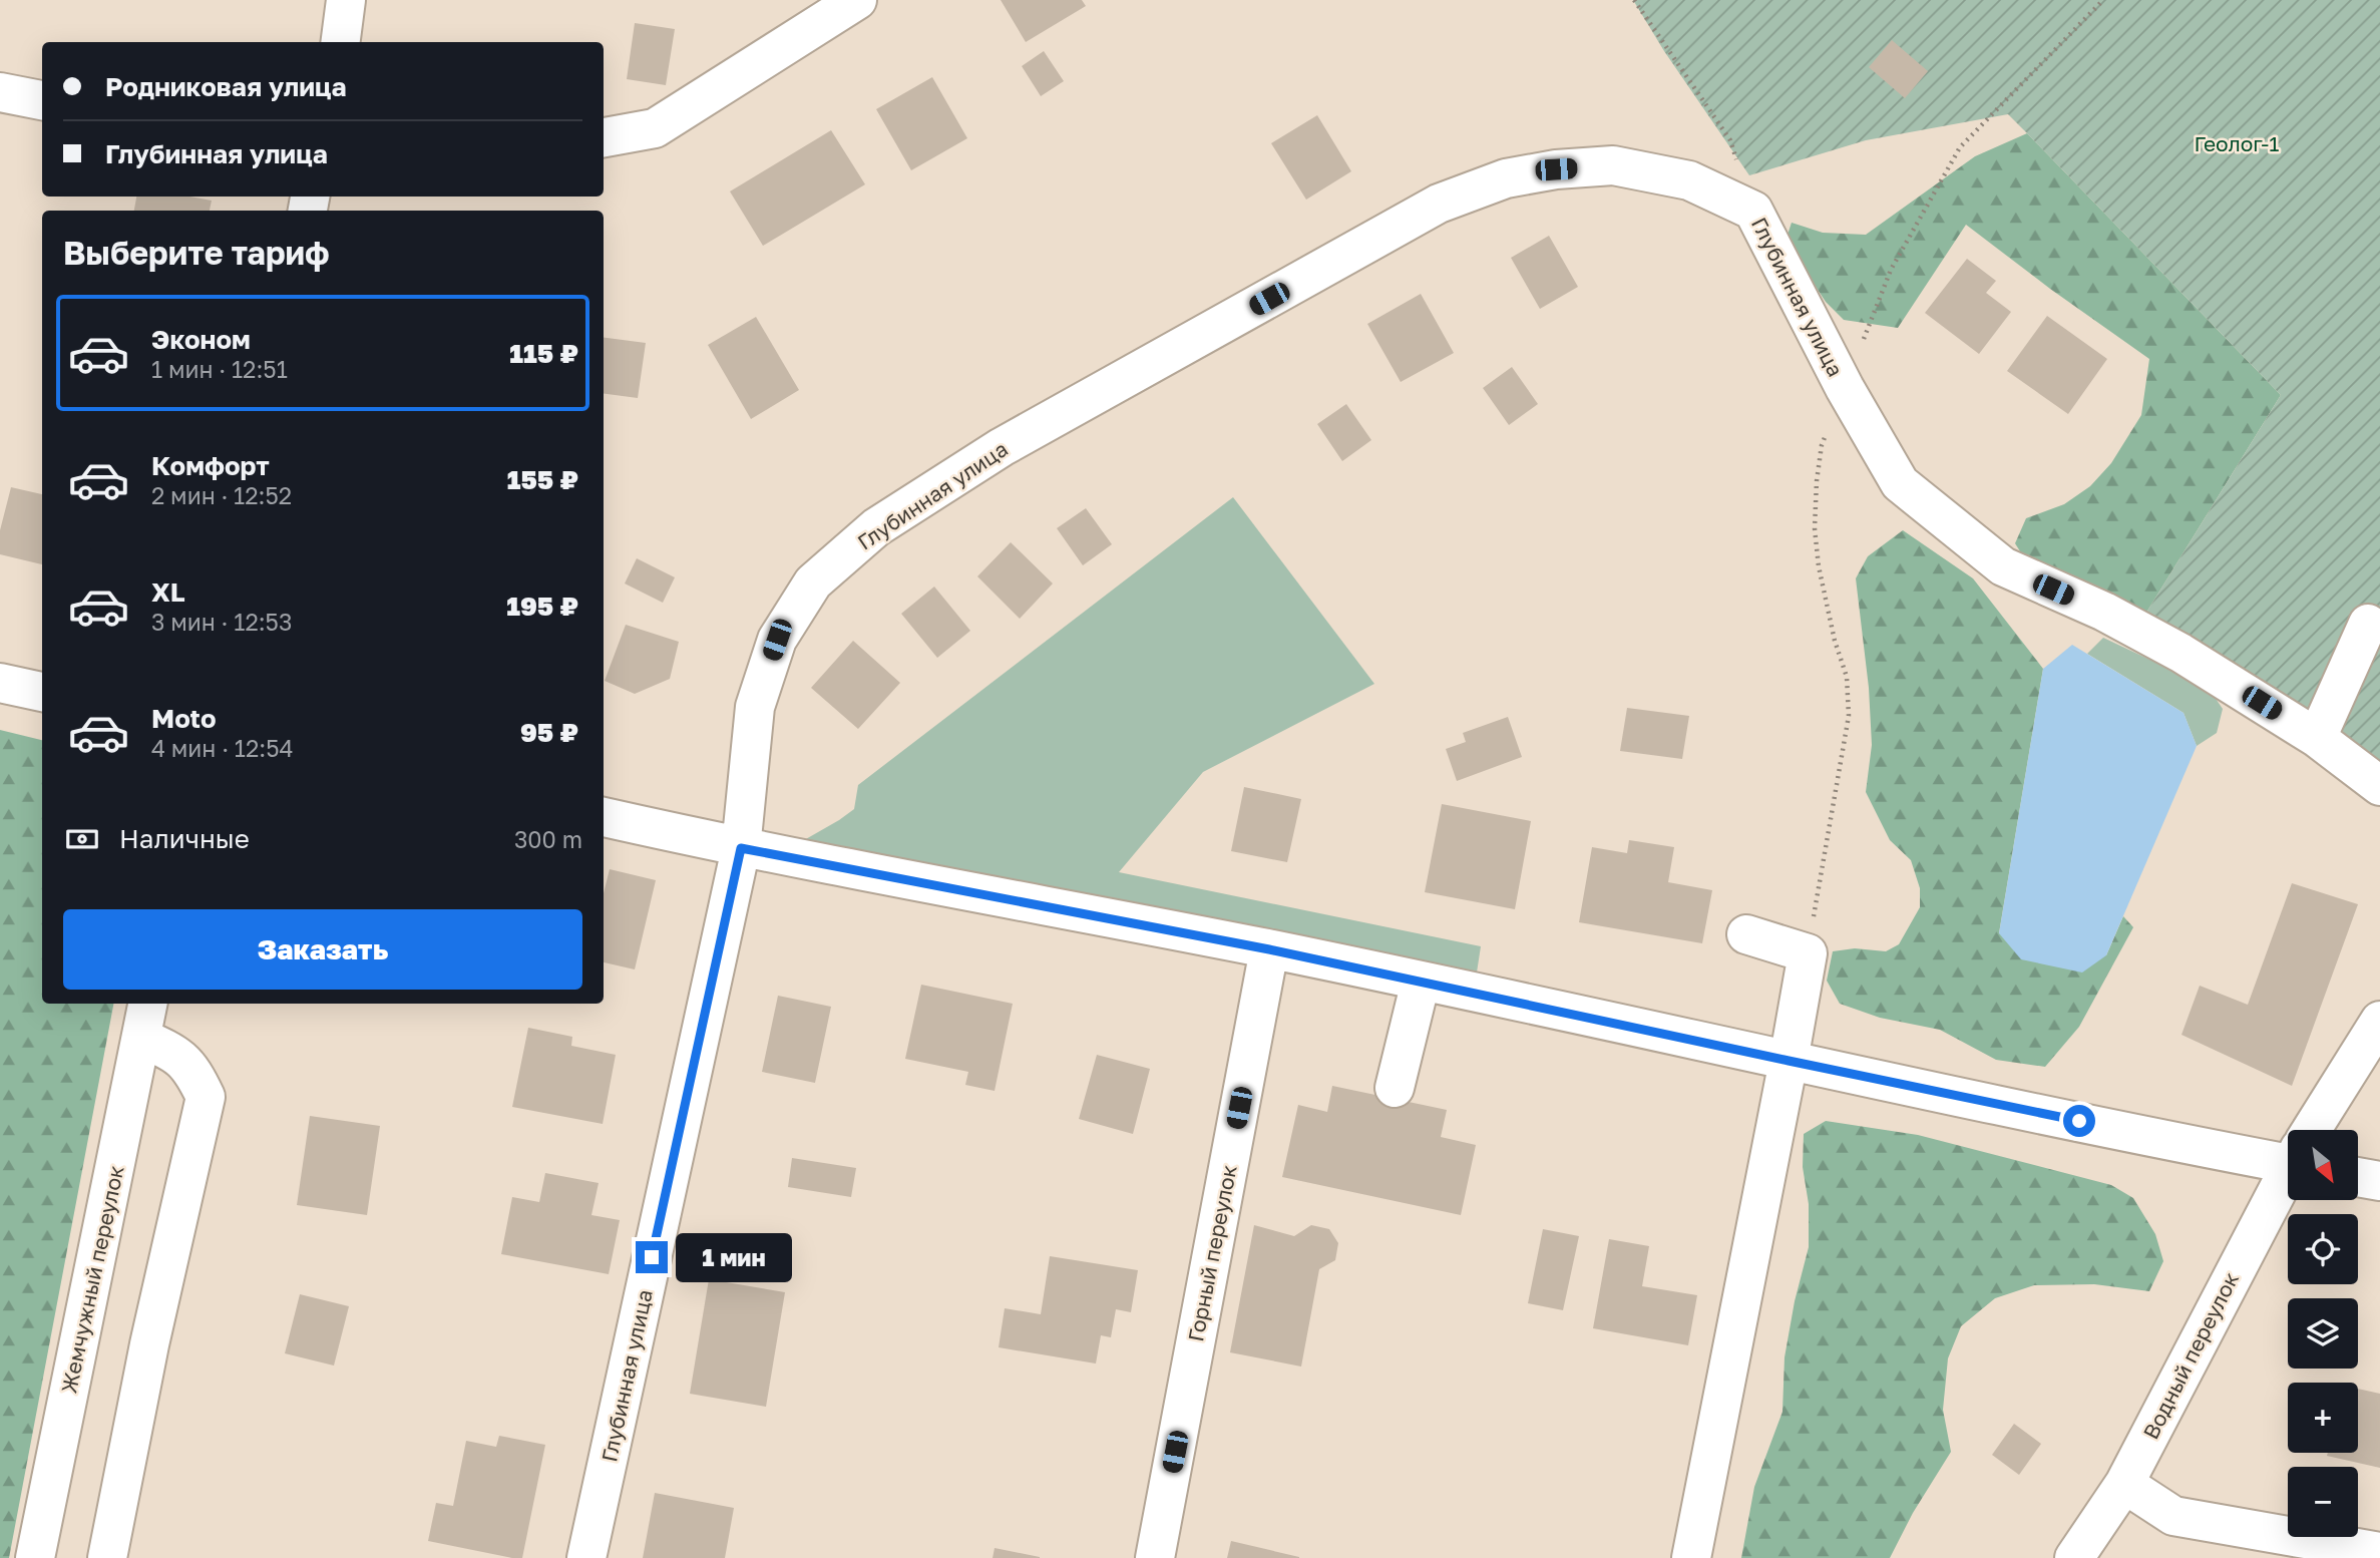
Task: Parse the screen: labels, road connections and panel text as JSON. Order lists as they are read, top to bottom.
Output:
{
  "streets": {
    "street": [
      "Глубинная улица",
      "Горный переулок",
      "Жемчужный переулок",
      "Водный переулок"
    ]
  },
  "parks": ["Геолог-1"],
  "north": "bottom right",
  "page": {
    "banner": ["Родниковая улица", "Глубинная улица"],
    "heading": "Выберите тариф",
    "list": [
      {
        "name": "Эконом",
        "note": "1 мин · 12:51",
        "value": "115 ₽"
      },
      {
        "name": "Комфорт",
        "note": "2 мин · 12:52",
        "value": "155 ₽"
      },
      {
        "name": "XL",
        "note": "3 мин · 12:53",
        "value": "195 ₽"
      },
      {
        "name": "Moto",
        "note": "4 мин · 12:54",
        "value": "95 ₽"
      }
    ],
    "pay": ["Наличные", "300 m"],
    "buttons": "Заказать",
    "map_buttons": ["+", "−"],
    "bubble": "1 мин"
  }
}
